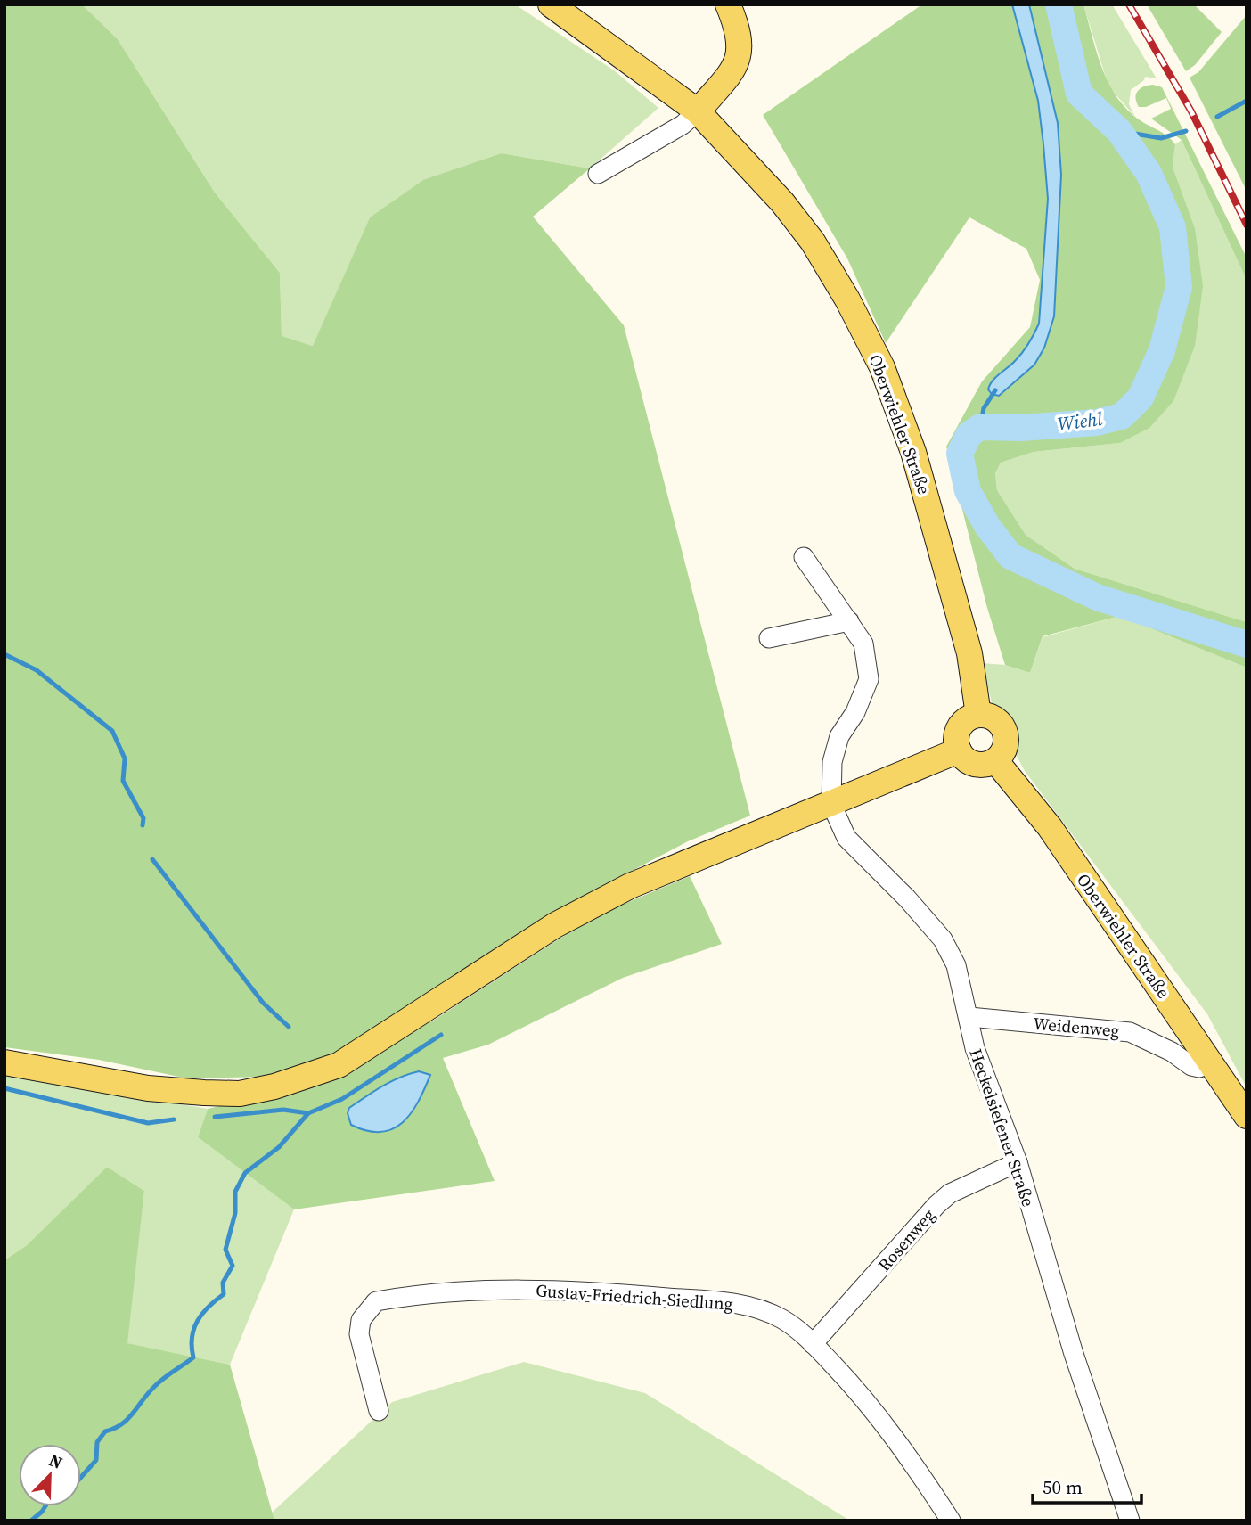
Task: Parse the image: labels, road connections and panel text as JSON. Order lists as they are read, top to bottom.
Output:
{
  "streets": {
    "main road": ["Oberwiehler Straße"],
    "street": [
      "Weidenweg",
      "Heckelsiefener Straße",
      "Rosenweg",
      "Gustav-Friedrich-Siedlung"
    ]
  },
  "crossings": [
    ["Oberwiehler Straße", "Weidenweg"],
    ["Weidenweg", "Heckelsiefener Straße"],
    ["Heckelsiefener Straße", "Rosenweg"],
    ["Rosenweg", "Gustav-Friedrich-Siedlung"]
  ],
  "water": ["Wiehl"],
  "scale_bar": "50 m",
  "north": "top right"
}
